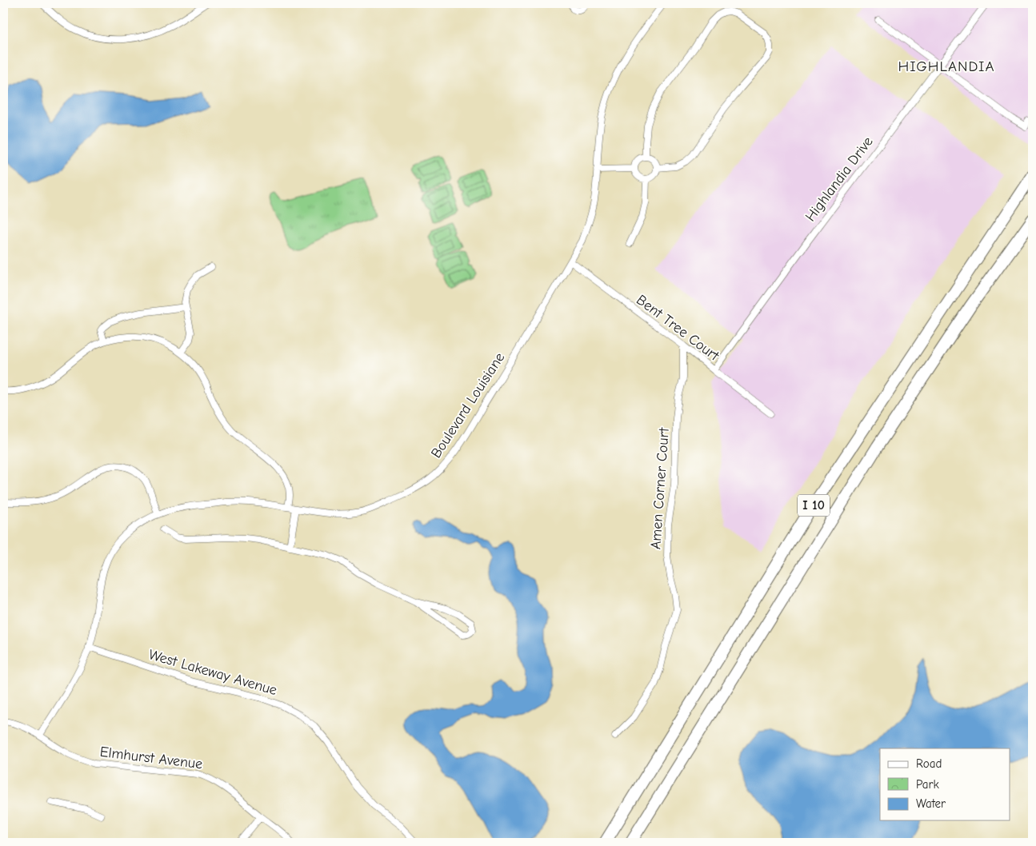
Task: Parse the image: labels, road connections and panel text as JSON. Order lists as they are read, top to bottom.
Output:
{
  "streets": {
    "highway": ["I 10"],
    "street": [
      "Highlandia Drive",
      "Bent Tree Court",
      "Boulevard Louisiane",
      "Amen Corner Court",
      "West Lakeway Avenue",
      "Elmhurst Avenue"
    ]
  },
  "crossings": [
    ["Highlandia Drive", "Bent Tree Court"],
    ["Bent Tree Court", "Boulevard Louisiane"],
    ["Bent Tree Court", "Amen Corner Court"],
    ["Boulevard Louisiane", "West Lakeway Avenue"],
    ["Boulevard Louisiane", "Elmhurst Avenue"]
  ],
  "districts": ["HIGHLANDIA"],
  "legend": ["Road", "Park", "Water"]
}
